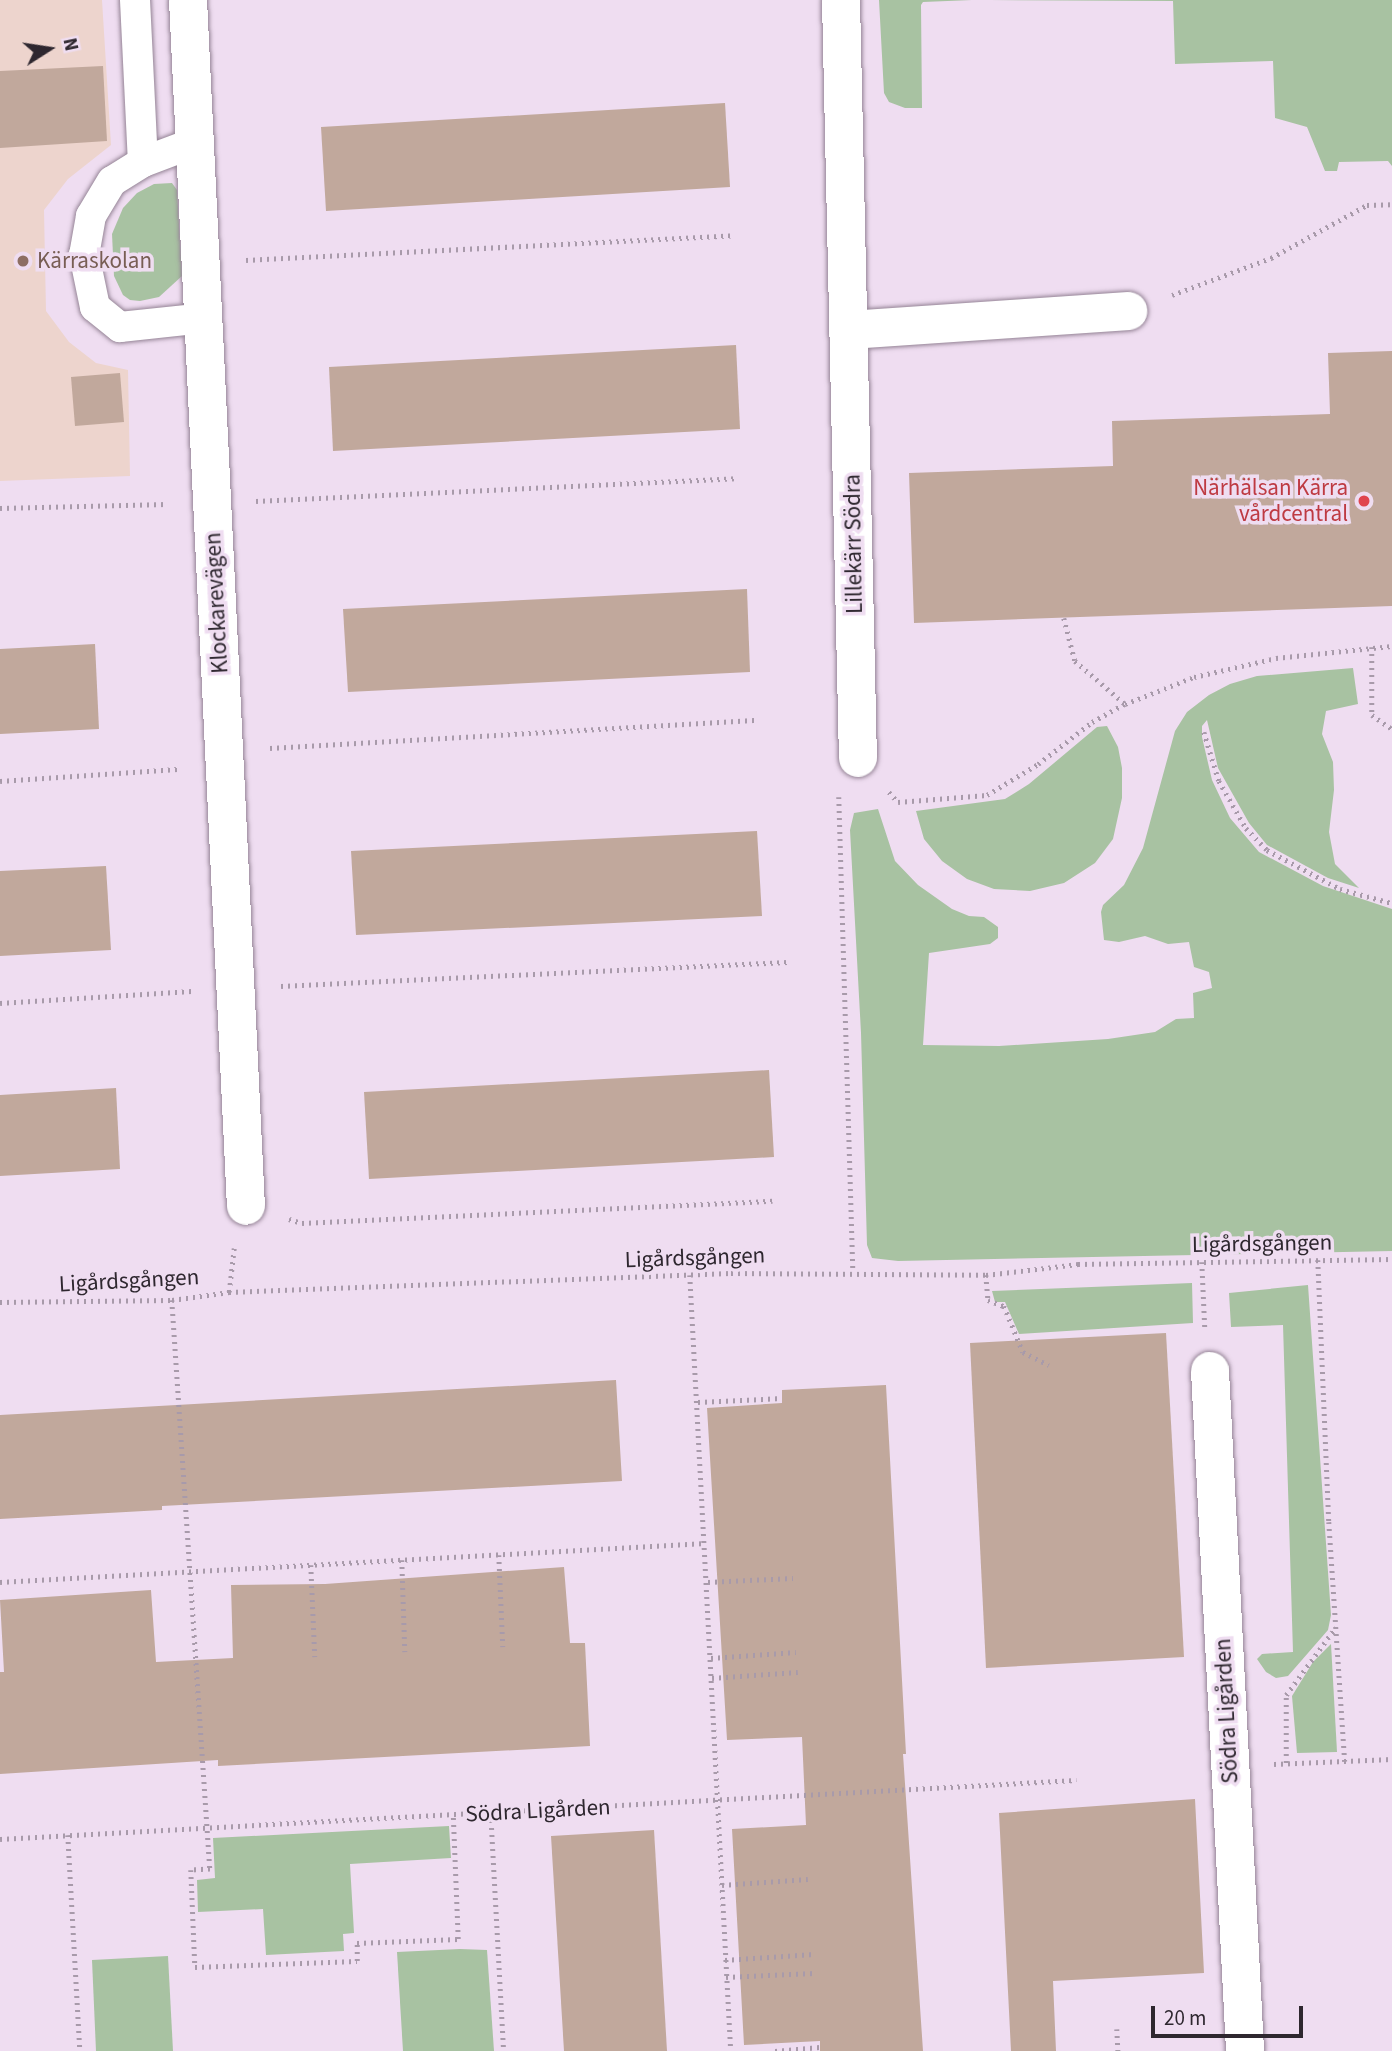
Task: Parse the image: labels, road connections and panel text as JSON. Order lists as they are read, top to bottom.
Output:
{
  "streets": {
    "street": ["Lillekärr Södra", "Klockarevägen", "Södra Ligården"],
    "path": ["Ligårdsgången"]
  },
  "places": ["Kärraskolan", "Närhälsan Kärra vårdcentral"],
  "scale_bar": "20 m",
  "north": "right"
}
